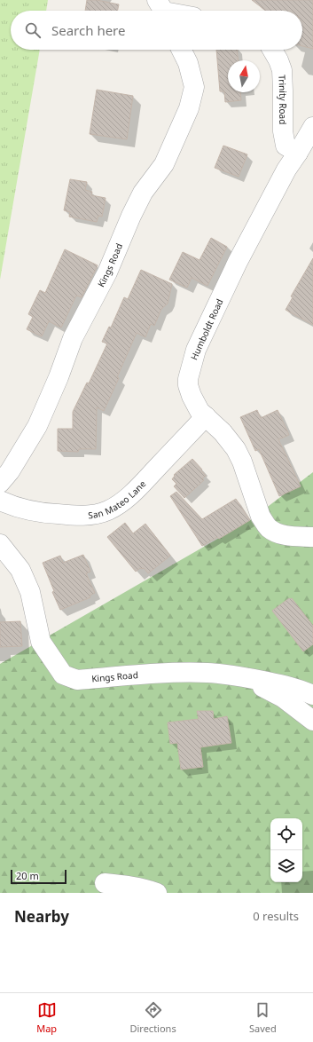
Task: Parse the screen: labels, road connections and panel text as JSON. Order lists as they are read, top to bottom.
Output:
{
  "streets": {
    "street": [
      "Trinity Road",
      "Kings Road",
      "Humboldt Road",
      "San Mateo Lane"
    ]
  },
  "crossings": [
    ["Trinity Road", "Humboldt Road"],
    ["Humboldt Road", "San Mateo Lane"]
  ],
  "scale_bar": "20 m",
  "north": "top",
  "page": {
    "search": "Search here",
    "scale": "20 m",
    "heading": ["Nearby", "0 results"],
    "nav": ["Map", "Directions", "Saved"]
  }
}
